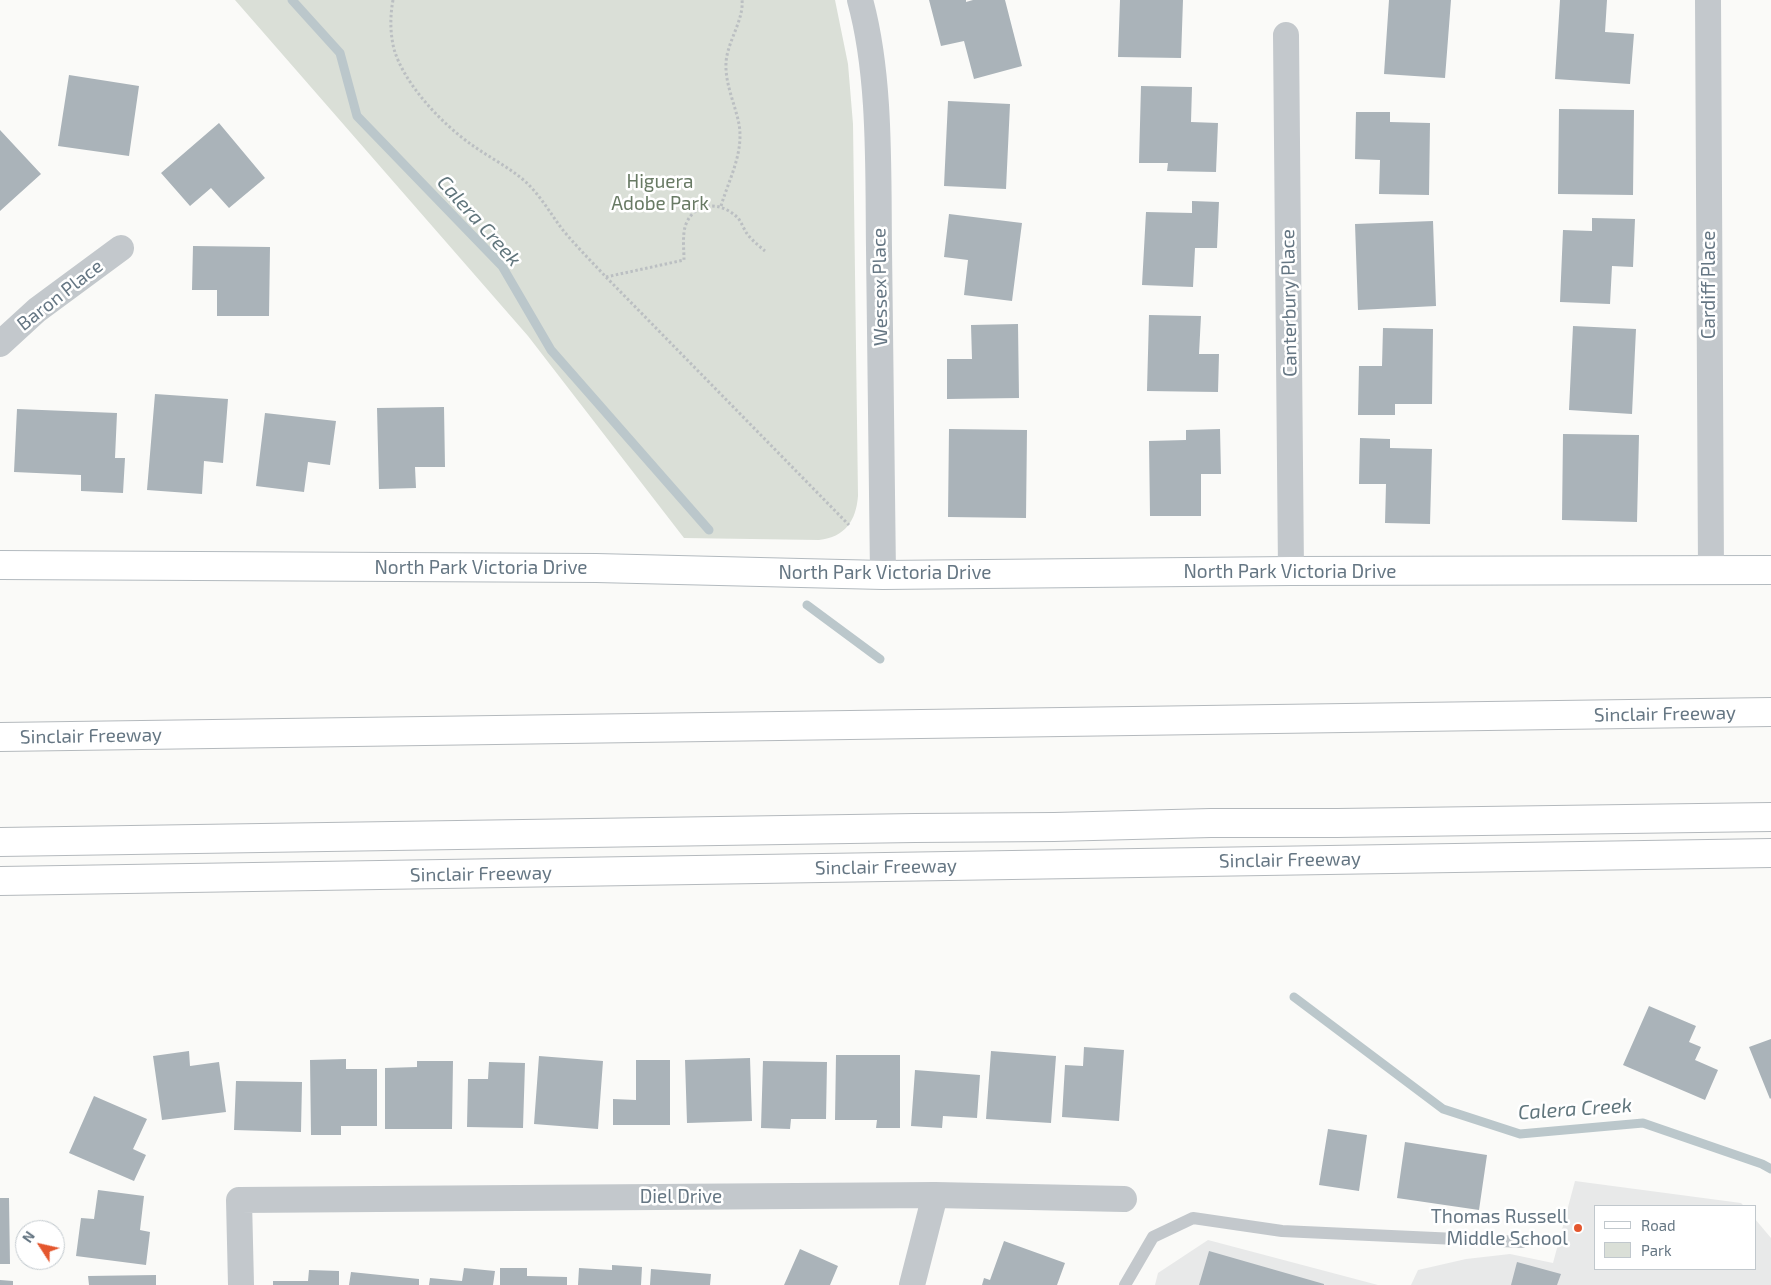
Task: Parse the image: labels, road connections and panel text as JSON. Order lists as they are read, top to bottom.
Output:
{
  "streets": {
    "main road": ["North Park Victoria Drive", "Sinclair Freeway"],
    "street": [
      "Cardiff Place",
      "Wessex Place",
      "Baron Place",
      "Canterbury Place",
      "Diel Drive"
    ]
  },
  "crossings": [
    ["Cardiff Place", "North Park Victoria Drive"],
    ["Wessex Place", "North Park Victoria Drive"],
    ["Canterbury Place", "North Park Victoria Drive"]
  ],
  "water": ["Calera Creek"],
  "parks": ["Higuera Adobe Park"],
  "places": ["Thomas Russell Middle School"],
  "legend": ["Road", "Park"],
  "north": "top left"
}
